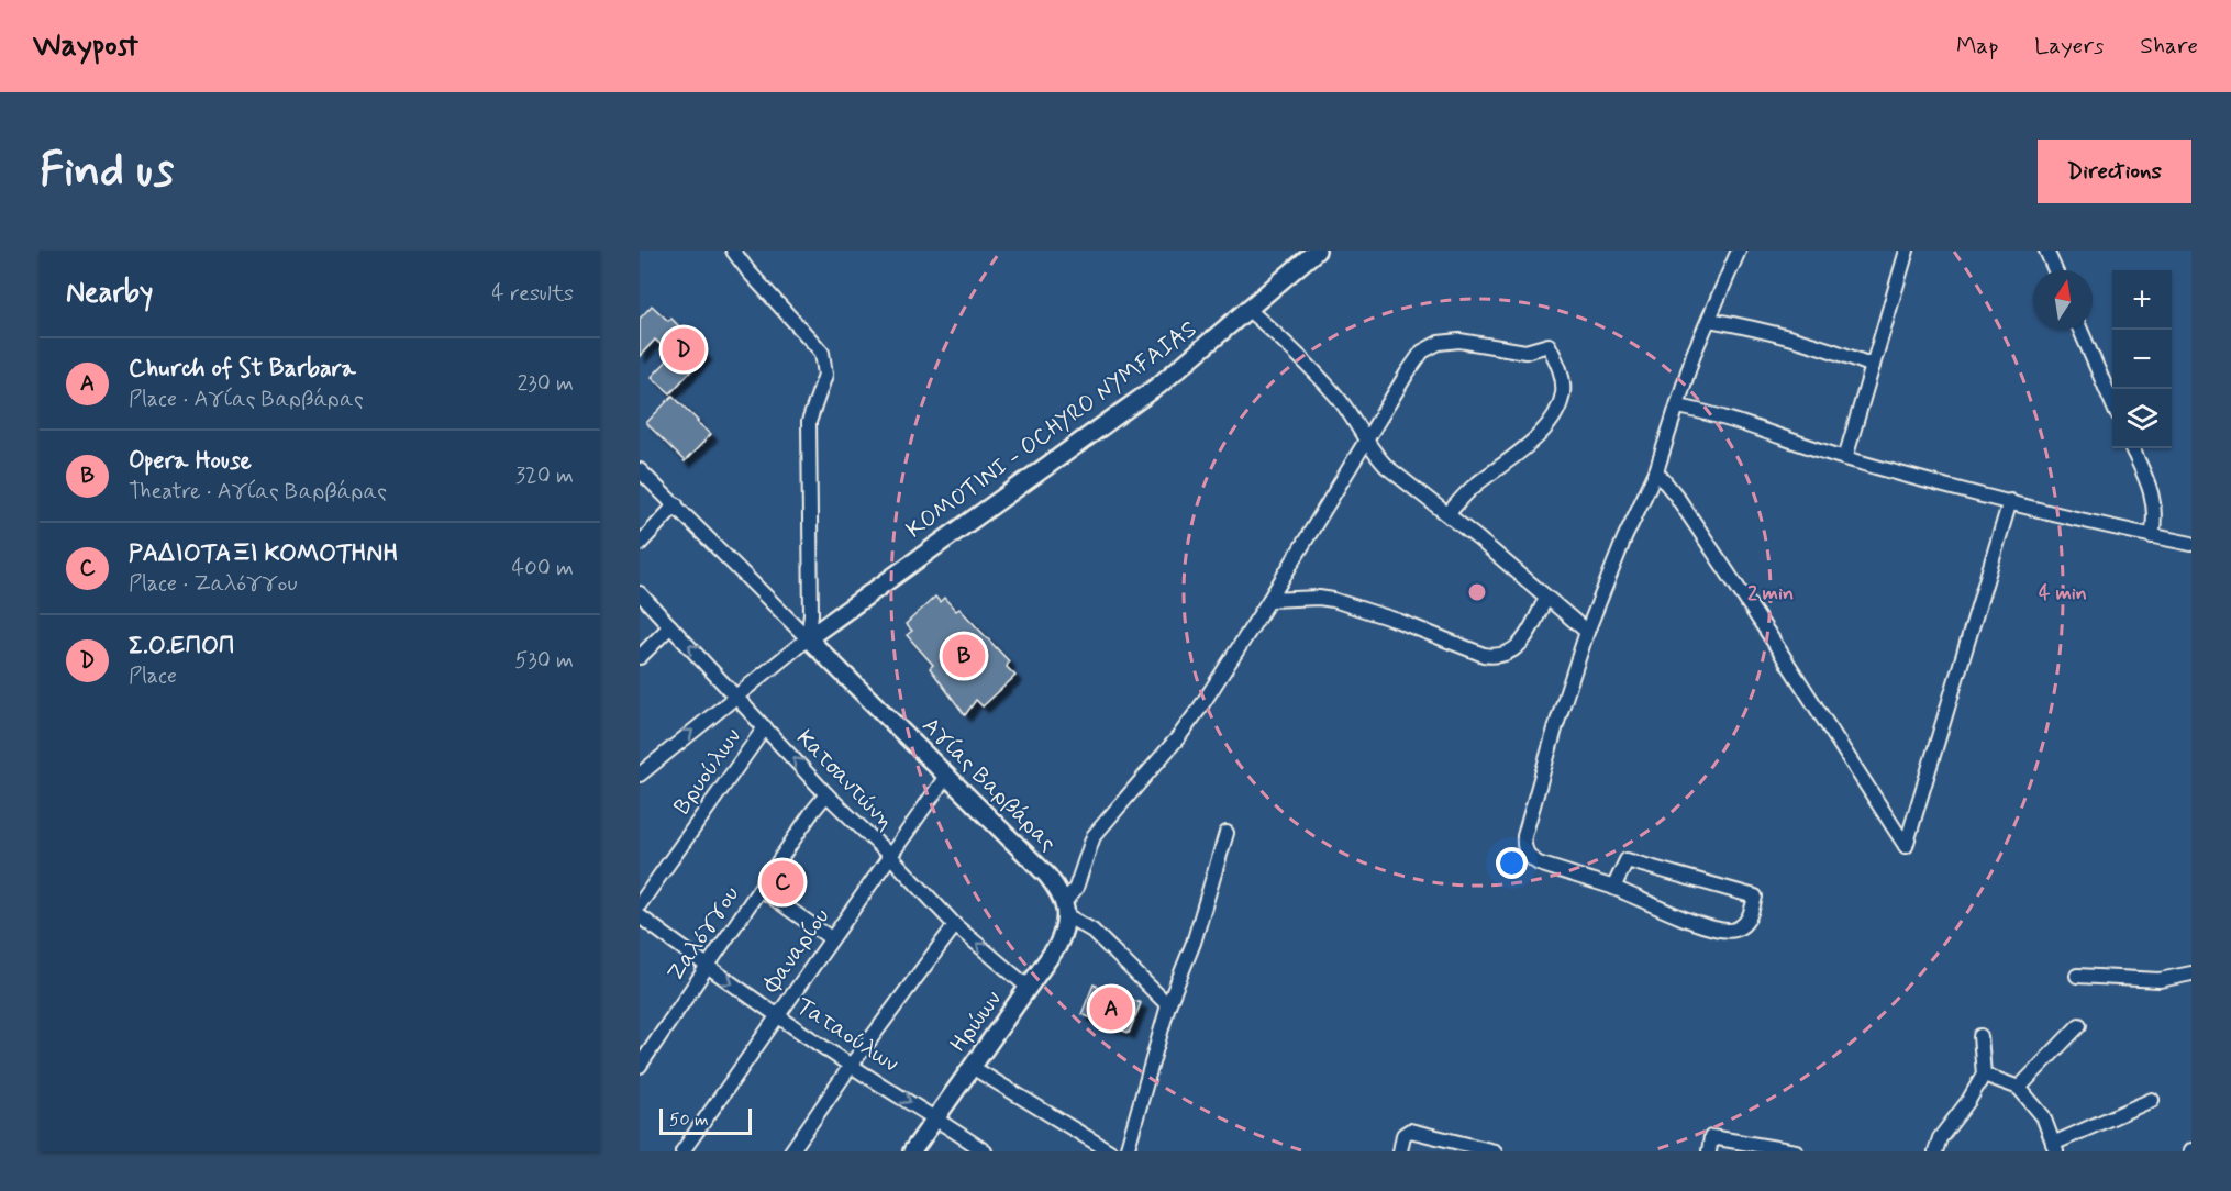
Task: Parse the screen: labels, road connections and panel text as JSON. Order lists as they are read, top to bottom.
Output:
{
  "streets": {
    "main road": ["KOMOTINI - OCHYRO NYMFAIAS", "Αγίας Βαρβάρας", "Ηρώων"],
    "street": [
      "Βρυούλων",
      "Κατσαντώνη",
      "Ζαλόγγου",
      "Φαναρίου",
      "Ταταούλων"
    ]
  },
  "crossings": [
    ["KOMOTINI - OCHYRO NYMFAIAS", "Αγίας Βαρβάρας"],
    ["Βρυούλων", "Κατσαντώνη"],
    ["Κατσαντώνη", "Ζαλόγγου"],
    ["Κατσαντώνη", "Φαναρίου"],
    ["Κατσαντώνη", "Ηρώων"],
    ["Αγίας Βαρβάρας", "Φαναρίου"],
    ["Αγίας Βαρβάρας", "Ηρώων"],
    ["Ζαλόγγου", "Ταταούλων"],
    ["Φαναρίου", "Ταταούλων"],
    ["Ηρώων", "Ταταούλων"]
  ],
  "one_way": ["Κατσαντώνη"],
  "scale_bar": "50 m",
  "north": "top",
  "page": {
    "header": "Waypost",
    "nav": ["Map", "Layers", "Share"],
    "buttons": "Directions",
    "title": "Find us",
    "heading": ["Nearby", "4 results"],
    "map_buttons": ["+", "−"],
    "pins": [
      "D",
      "B",
      "C",
      "A"
    ],
    "list": [
      {
        "mark": "A",
        "name": "Church of St Barbara",
        "note": "Place · Αγίας Βαρβάρας",
        "value": "230 m"
      },
      {
        "mark": "B",
        "name": "Opera House",
        "note": "Theatre · Αγίας Βαρβάρας",
        "value": "320 m"
      },
      {
        "mark": "C",
        "name": "ΡΑΔΙΟΤΑΞΙ ΚΟΜΟΤΗΝΗ",
        "note": "Place · Ζαλόγγου",
        "value": "400 m"
      },
      {
        "mark": "D",
        "name": "Σ.Ο.ΕΠΟΠ",
        "note": "Place",
        "value": "530 m"
      }
    ],
    "scale": "50 m"
  },
  "rings": ["2 min", "4 min"]
}
